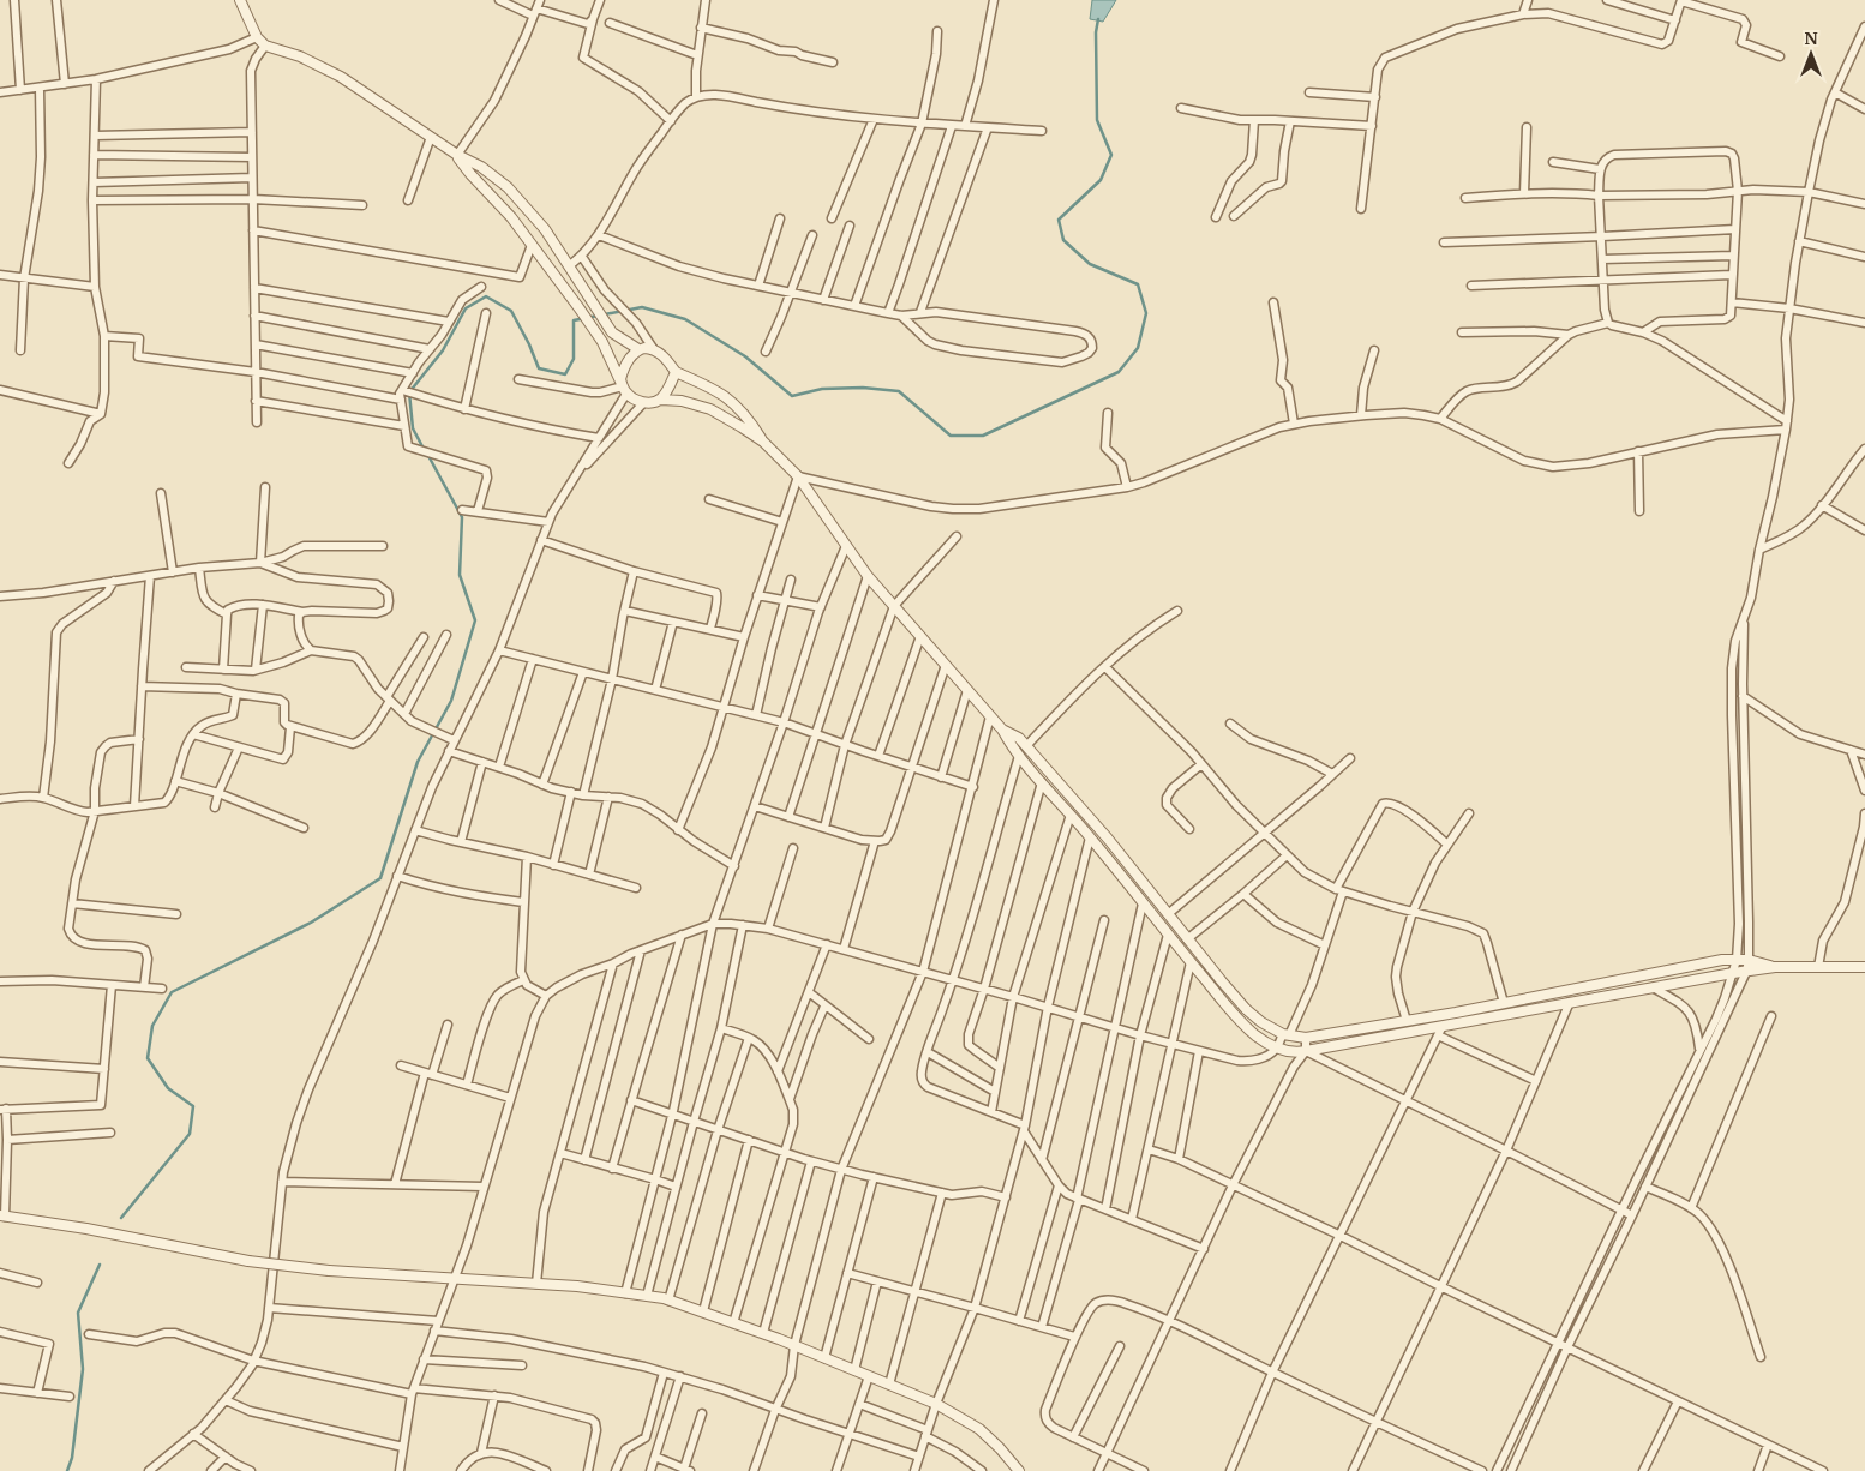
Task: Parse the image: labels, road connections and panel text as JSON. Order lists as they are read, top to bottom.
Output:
{
  "north": "top"
}
